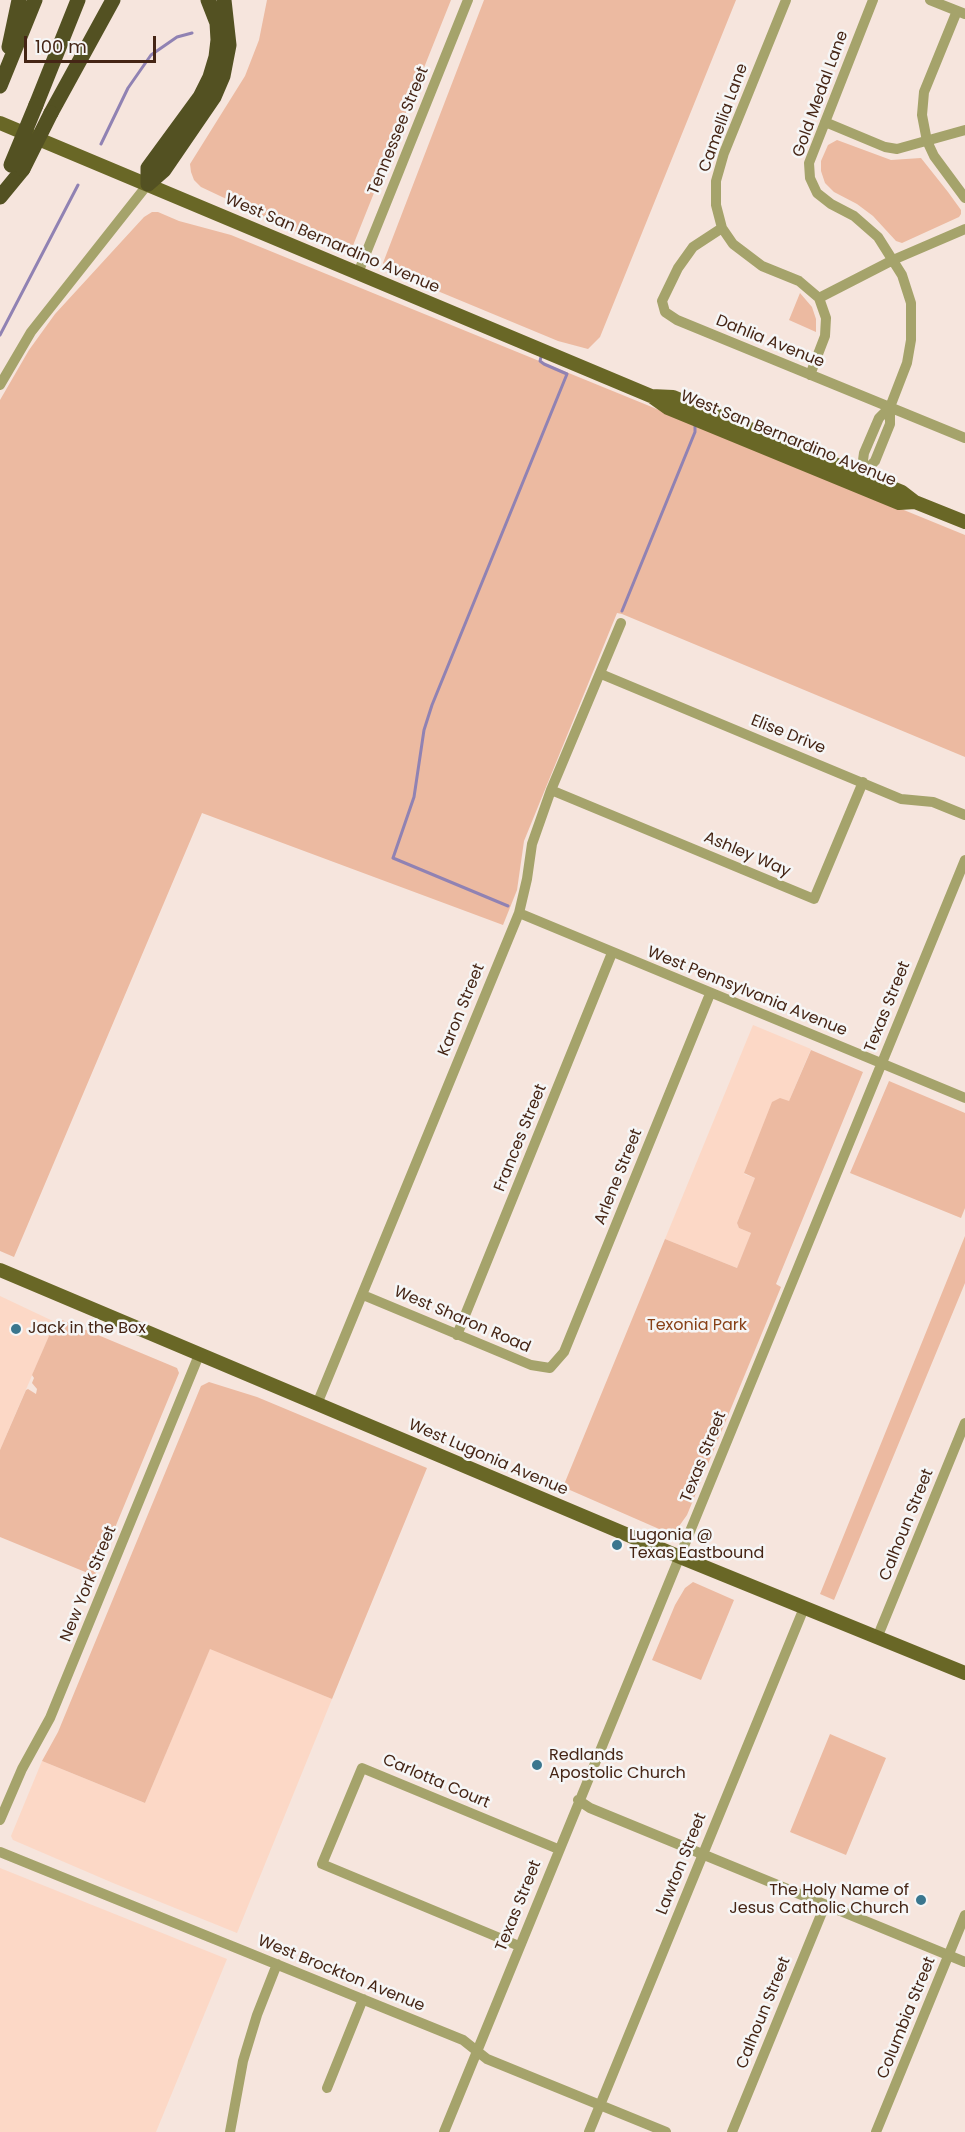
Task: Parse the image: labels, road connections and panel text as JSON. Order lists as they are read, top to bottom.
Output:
{
  "streets": {
    "main road": ["West San Bernardino Avenue", "West Lugonia Avenue"],
    "street": [
      "Gold Medal Lane",
      "Camellia Lane",
      "Tennessee Street",
      "Dahlia Avenue",
      "Elise Drive",
      "Ashley Way",
      "West Pennsylvania Avenue",
      "Texas Street",
      "Karon Street",
      "Frances Street",
      "Arlene Street",
      "West Sharon Road",
      "Calhoun Street",
      "New York Street",
      "Carlotta Court",
      "Lawton Street",
      "West Brockton Avenue",
      "Columbia Street"
    ]
  },
  "crossings": [
    ["Gold Medal Lane", "West San Bernardino Avenue"],
    ["Gold Medal Lane", "Dahlia Avenue"],
    ["Camellia Lane", "Dahlia Avenue"],
    ["Tennessee Street", "West San Bernardino Avenue"],
    ["Elise Drive", "Ashley Way"],
    ["Elise Drive", "Karon Street"],
    ["Ashley Way", "Karon Street"],
    ["West Pennsylvania Avenue", "Texas Street"],
    ["West Pennsylvania Avenue", "Karon Street"],
    ["West Pennsylvania Avenue", "Frances Street"],
    ["West Pennsylvania Avenue", "Arlene Street"],
    ["Texas Street", "West Lugonia Avenue"],
    ["Texas Street", "Carlotta Court"],
    ["Texas Street", "West Brockton Avenue"],
    ["Karon Street", "West Sharon Road"],
    ["Karon Street", "West Lugonia Avenue"],
    ["Frances Street", "West Sharon Road"],
    ["Arlene Street", "West Sharon Road"],
    ["West Lugonia Avenue", "Calhoun Street"],
    ["West Lugonia Avenue", "New York Street"],
    ["West Lugonia Avenue", "Lawton Street"],
    ["Lawton Street", "West Brockton Avenue"]
  ],
  "parks": ["Texonia Park"],
  "places": [
    "Jack in the Box",
    "Lugonia @ Texas Eastbound",
    "Redlands Apostolic Church",
    "The Holy Name of Jesus Catholic Church"
  ],
  "scale_bar": "100 m"
}
